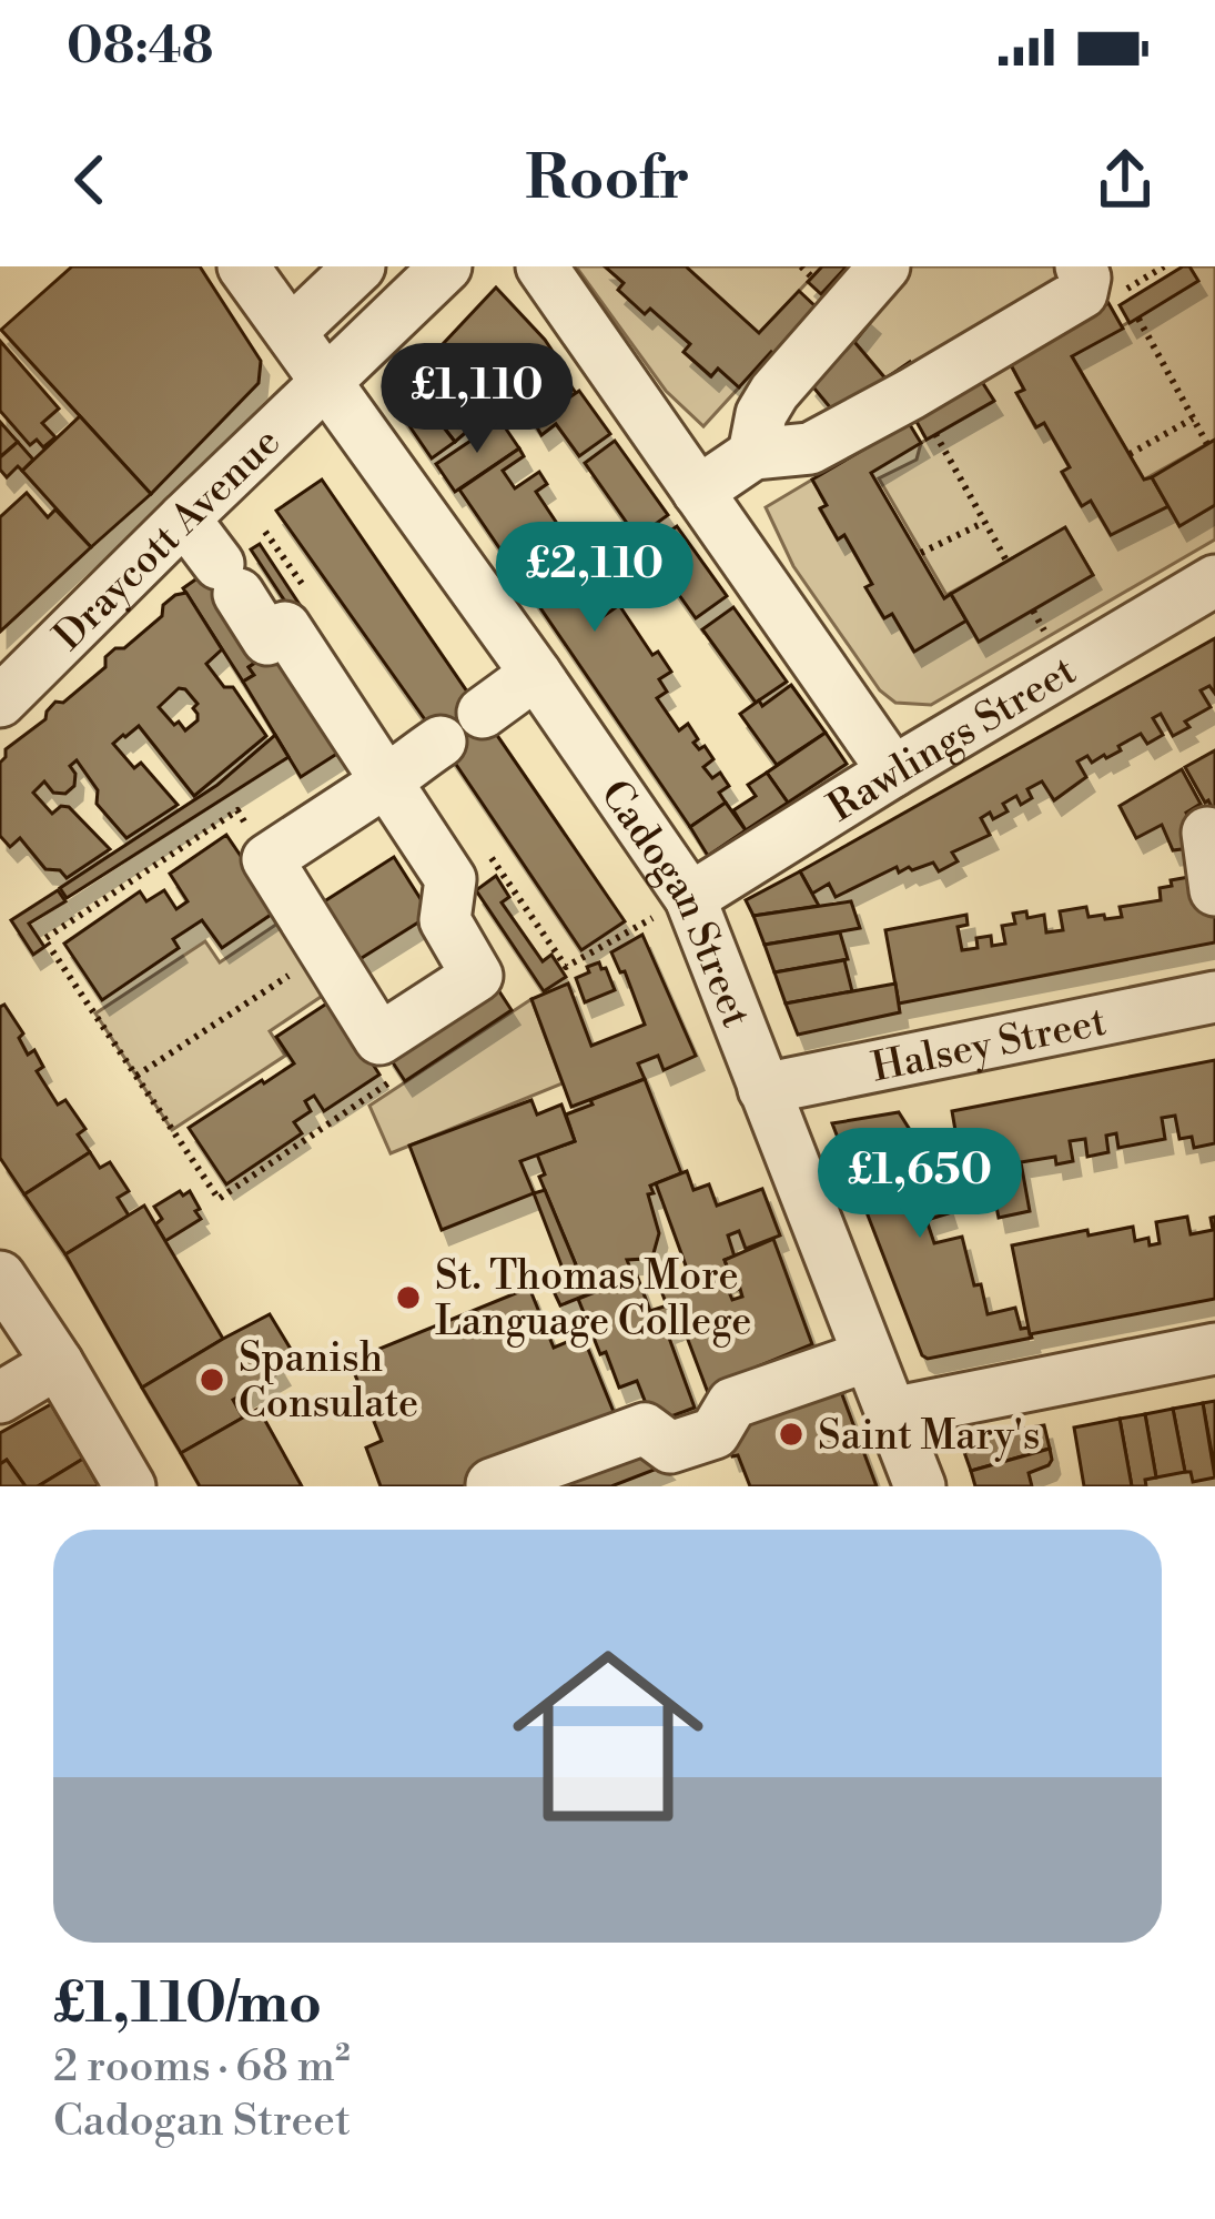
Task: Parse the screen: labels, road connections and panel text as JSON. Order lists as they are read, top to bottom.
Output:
{
  "streets": {
    "street": [
      "Draycott Avenue",
      "Rawlings Street",
      "Cadogan Street",
      "Halsey Street"
    ]
  },
  "crossings": [
    ["Draycott Avenue", "Cadogan Street"],
    ["Rawlings Street", "Cadogan Street"],
    ["Cadogan Street", "Halsey Street"]
  ],
  "places": ["St. Thomas More Language College", "Spanish Consulate", "Saint Mary's"],
  "page": {
    "status": "08:48",
    "header": "Roofr",
    "price": ["£1,110", "£2,110", "£1,650"],
    "list": [
      {
        "name": "£1,110/mo",
        "note": "2 rooms · 68 m² · Cadogan Street"
      }
    ]
  }
}
